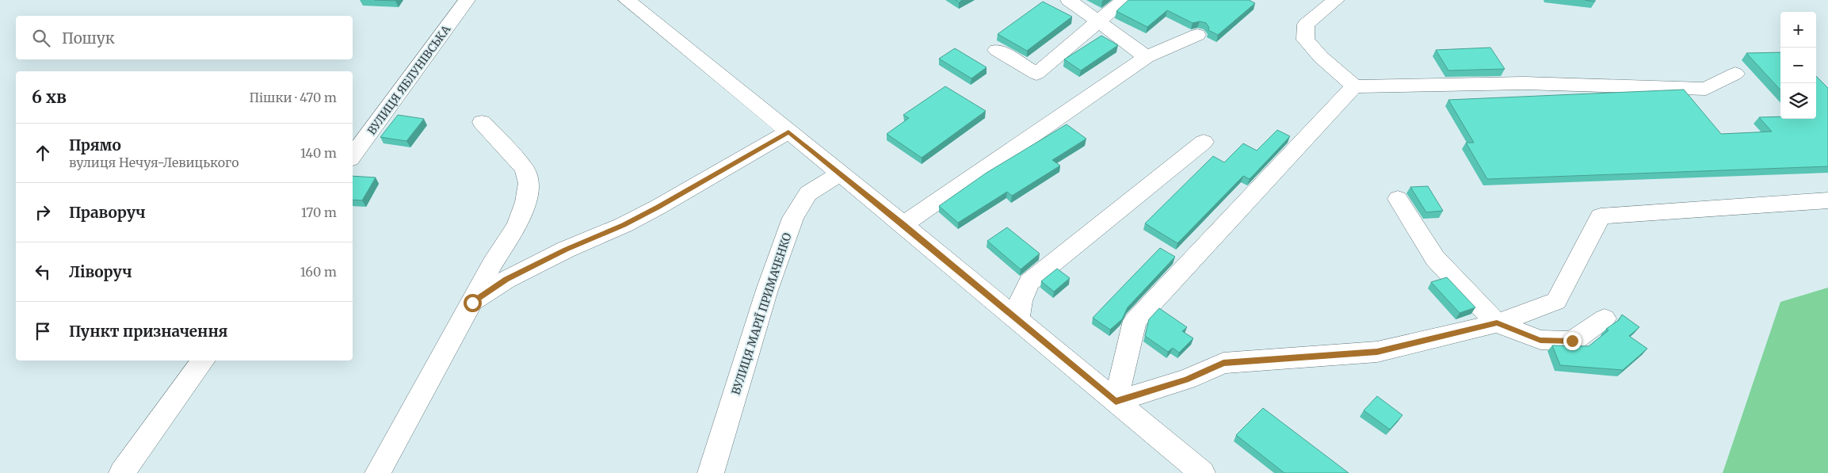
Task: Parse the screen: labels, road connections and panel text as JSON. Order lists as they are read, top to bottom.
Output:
{
  "streets": {
    "street": ["ВУЛИЦЯ ЯБЛУНІВСЬКА", "ВУЛИЦЯ МАРІЇ ПРИМАЧЕНКО"]
  },
  "page": {
    "map_buttons": ["+", "−"],
    "search": "Пошук",
    "heading": ["6 хв", "Пішки · 470 m"],
    "list": [
      ["Прямо", "вулиця Нечуя-Левицького", "140 m"],
      ["Праворуч", "170 m"],
      ["Ліворуч", "160 m"],
      "Пункт призначення"
    ]
  }
}
